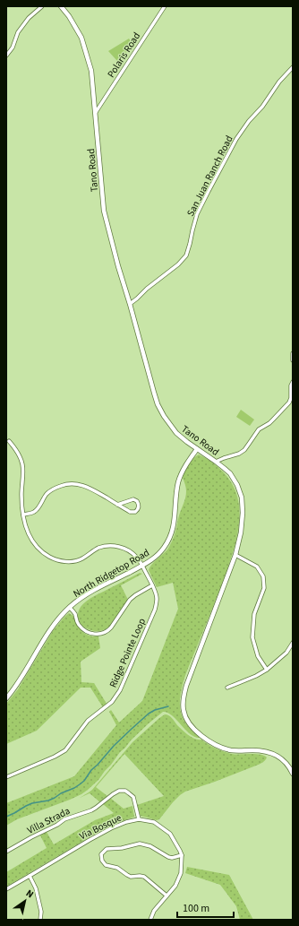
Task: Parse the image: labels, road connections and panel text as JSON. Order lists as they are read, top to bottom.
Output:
{
  "streets": {
    "street": [
      "Polaris Road",
      "Tano Road",
      "San Juan Ranch Road",
      "North Ridgetop Road",
      "Ridge Pointe Loop",
      "Villa Strada",
      "Via Bosque"
    ]
  },
  "crossings": [
    ["Polaris Road", "Tano Road"],
    ["Tano Road", "San Juan Ranch Road"],
    ["Tano Road", "North Ridgetop Road"],
    ["North Ridgetop Road", "Ridge Pointe Loop"],
    ["Villa Strada", "Via Bosque"]
  ],
  "scale_bar": "100 m",
  "north": "top right"
}
